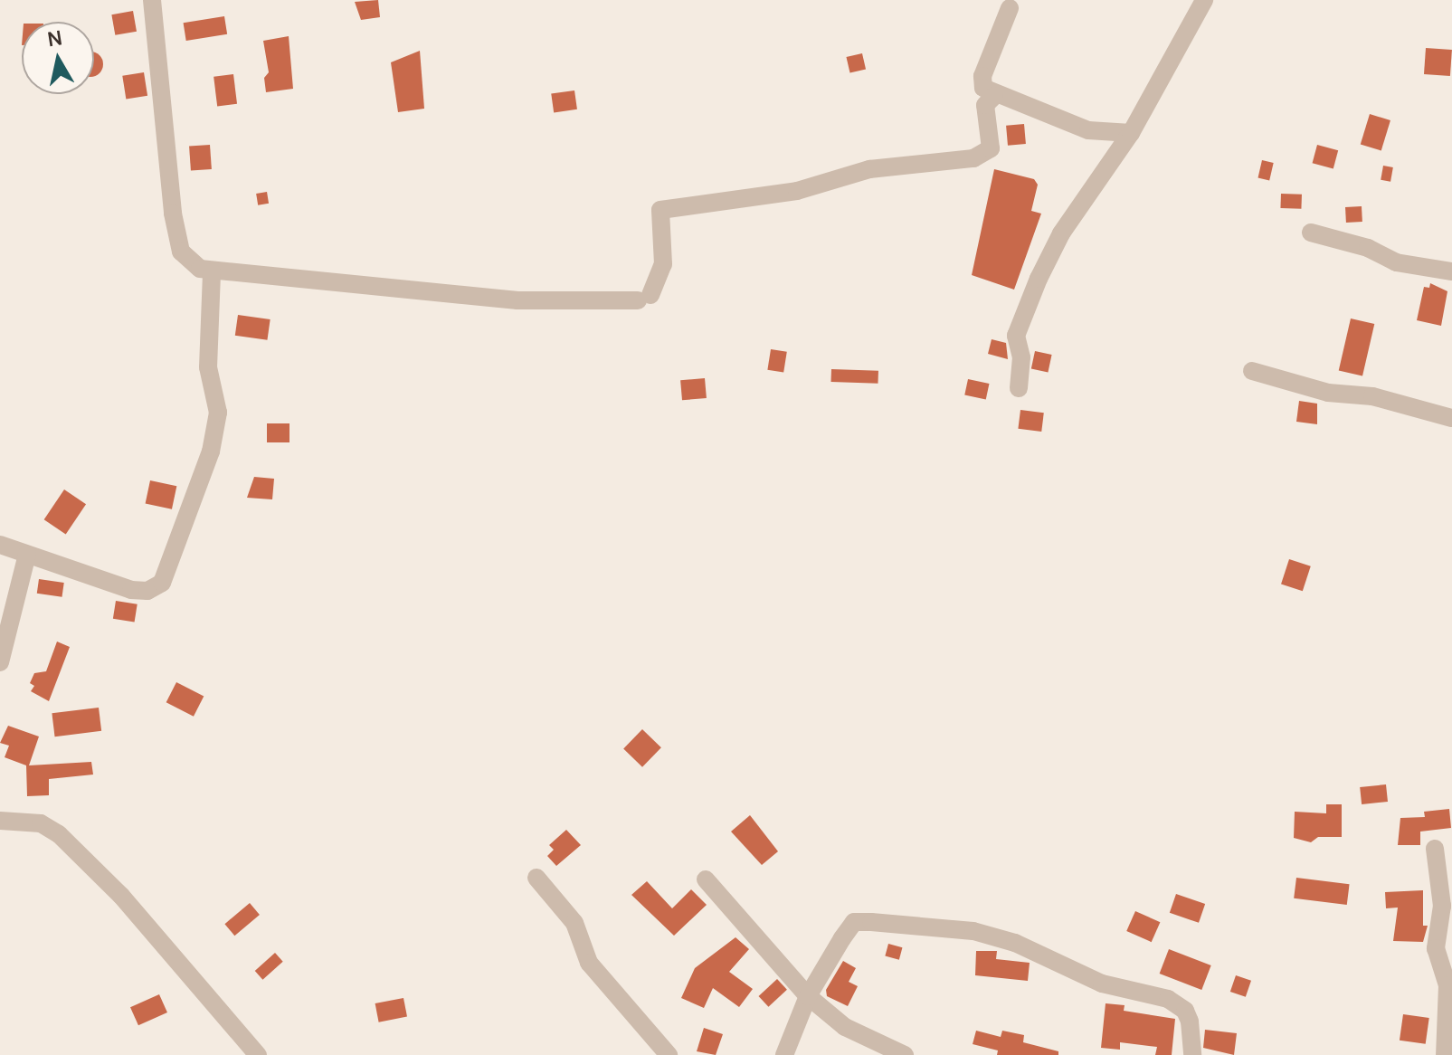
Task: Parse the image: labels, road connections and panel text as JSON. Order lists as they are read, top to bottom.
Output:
{
  "north": "top"
}
